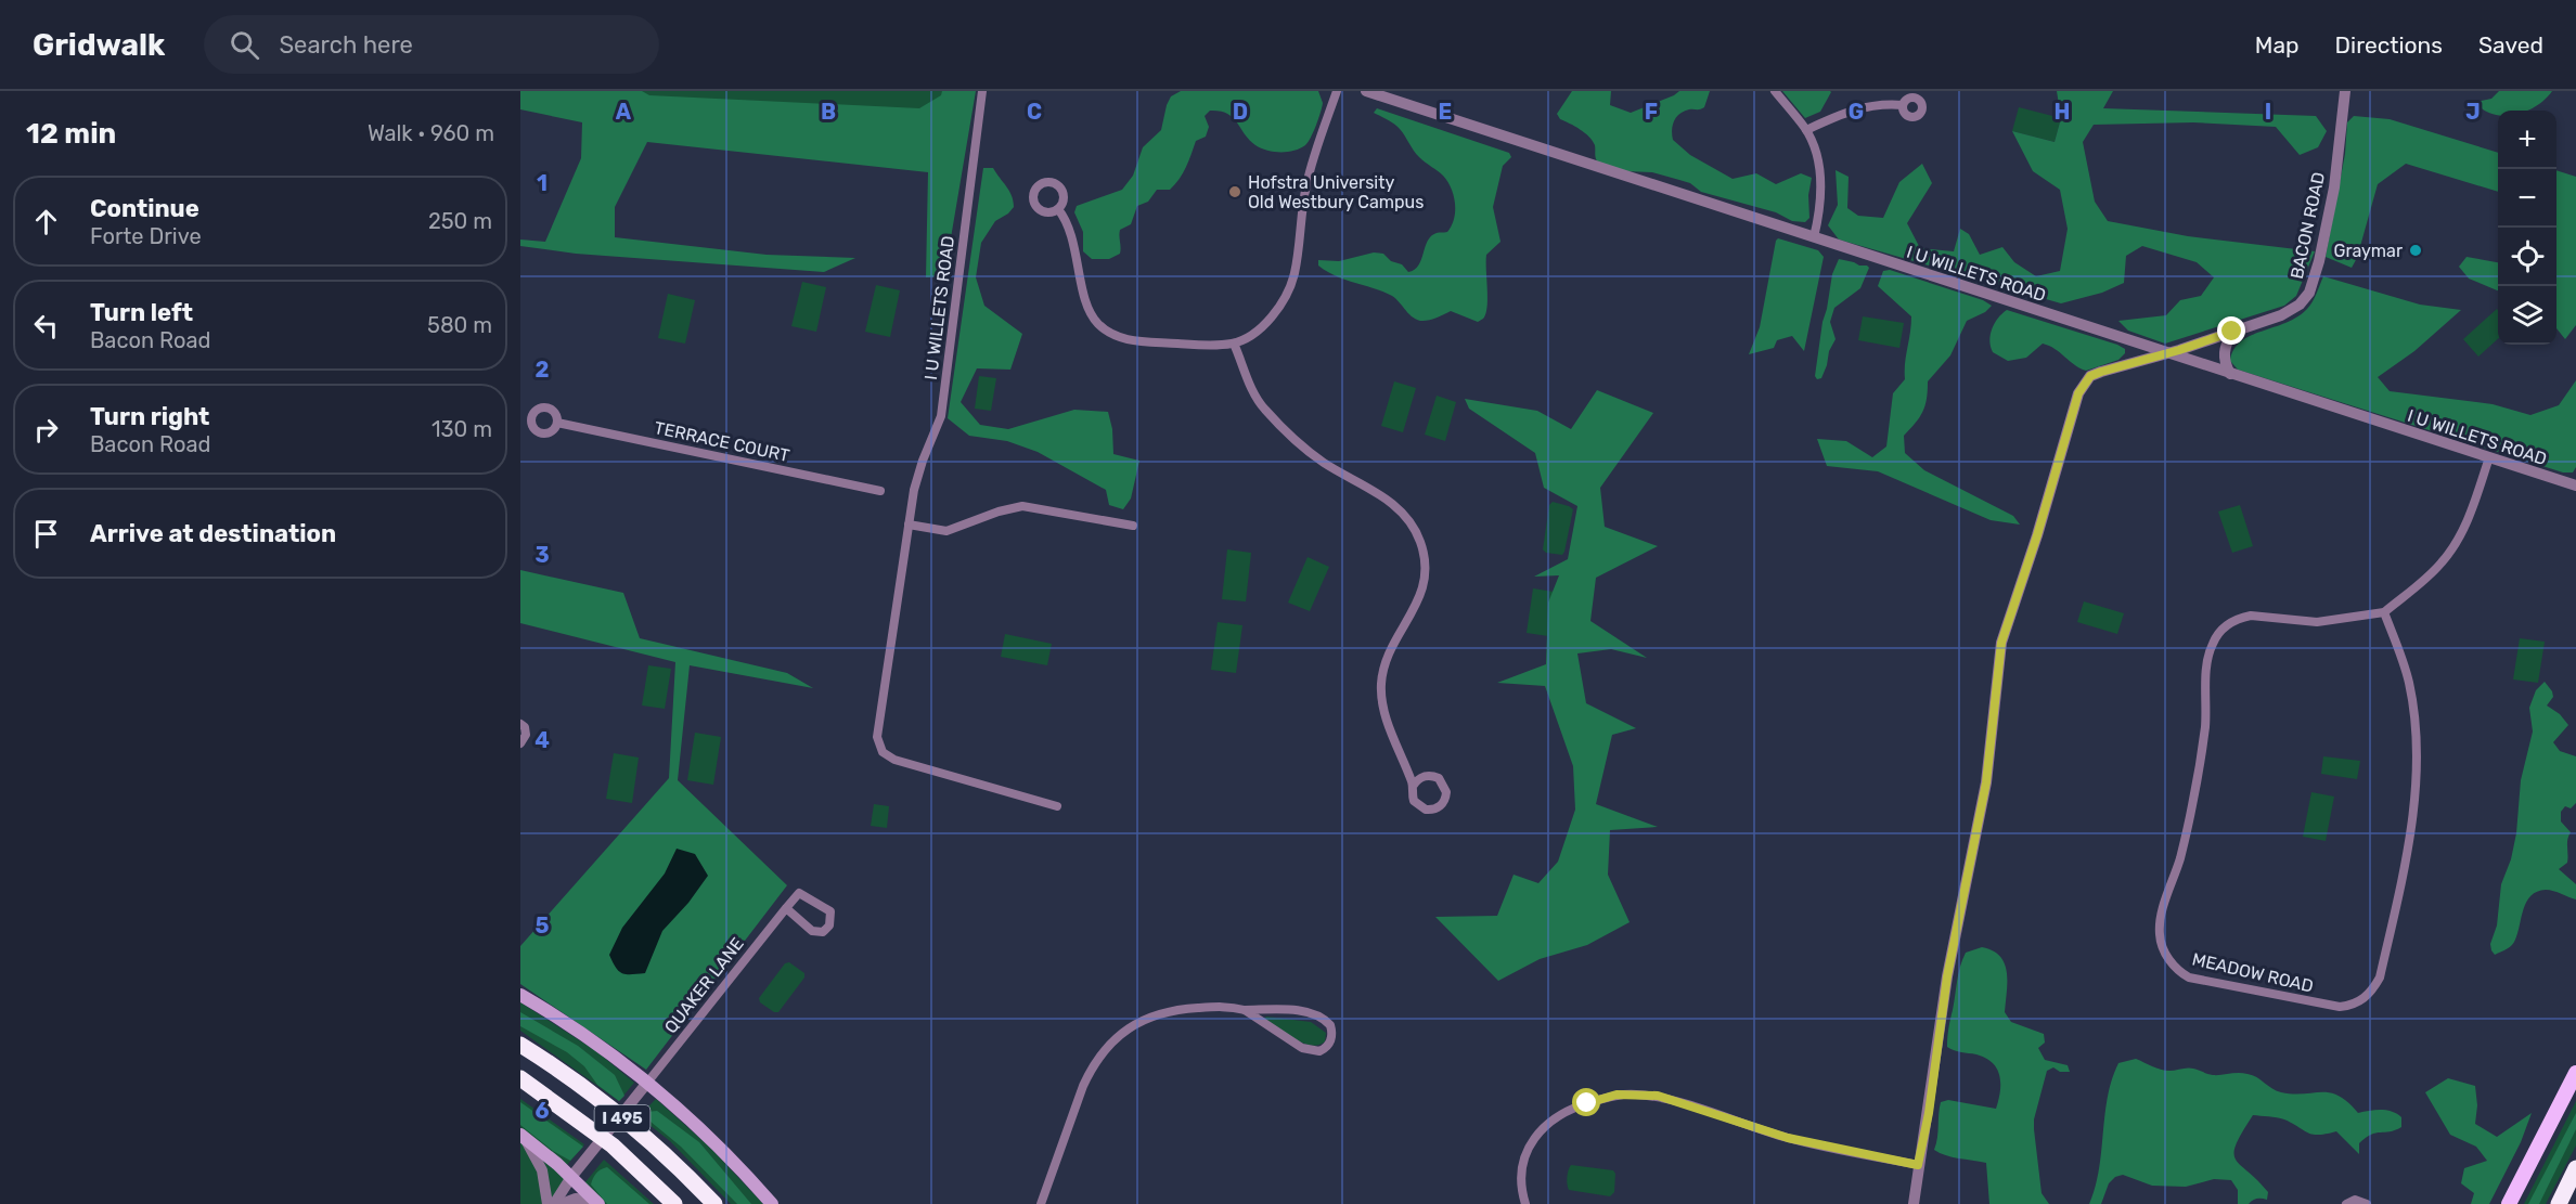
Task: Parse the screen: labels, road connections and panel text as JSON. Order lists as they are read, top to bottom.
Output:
{
  "streets": {
    "highway": ["I 495"],
    "street": [
      "BACON ROAD",
      "I U WILLETS ROAD",
      "TERRACE COURT",
      "MEADOW ROAD",
      "QUAKER LANE"
    ]
  },
  "crossings": [
    ["BACON ROAD", "I U WILLETS ROAD"]
  ],
  "places": ["Hofstra University Old Westbury Campus", "Graymar"],
  "page": {
    "header": "Gridwalk",
    "search": "Search here",
    "nav": ["Map", "Directions", "Saved"],
    "heading": ["12 min", "Walk · 960 m"],
    "map_buttons": ["+", "−"],
    "list": [
      ["Continue", "Forte Drive", "250 m"],
      ["Turn left", "Bacon Road", "580 m"],
      ["Turn right", "Bacon Road", "130 m"],
      "Arrive at destination"
    ]
  },
  "grid": {
    "columns": [
      "A",
      "B",
      "C",
      "D",
      "E",
      "F",
      "G",
      "H",
      "I",
      "J"
    ],
    "rows": [
      "1",
      "2",
      "3",
      "4",
      "5",
      "6"
    ]
  }
}
